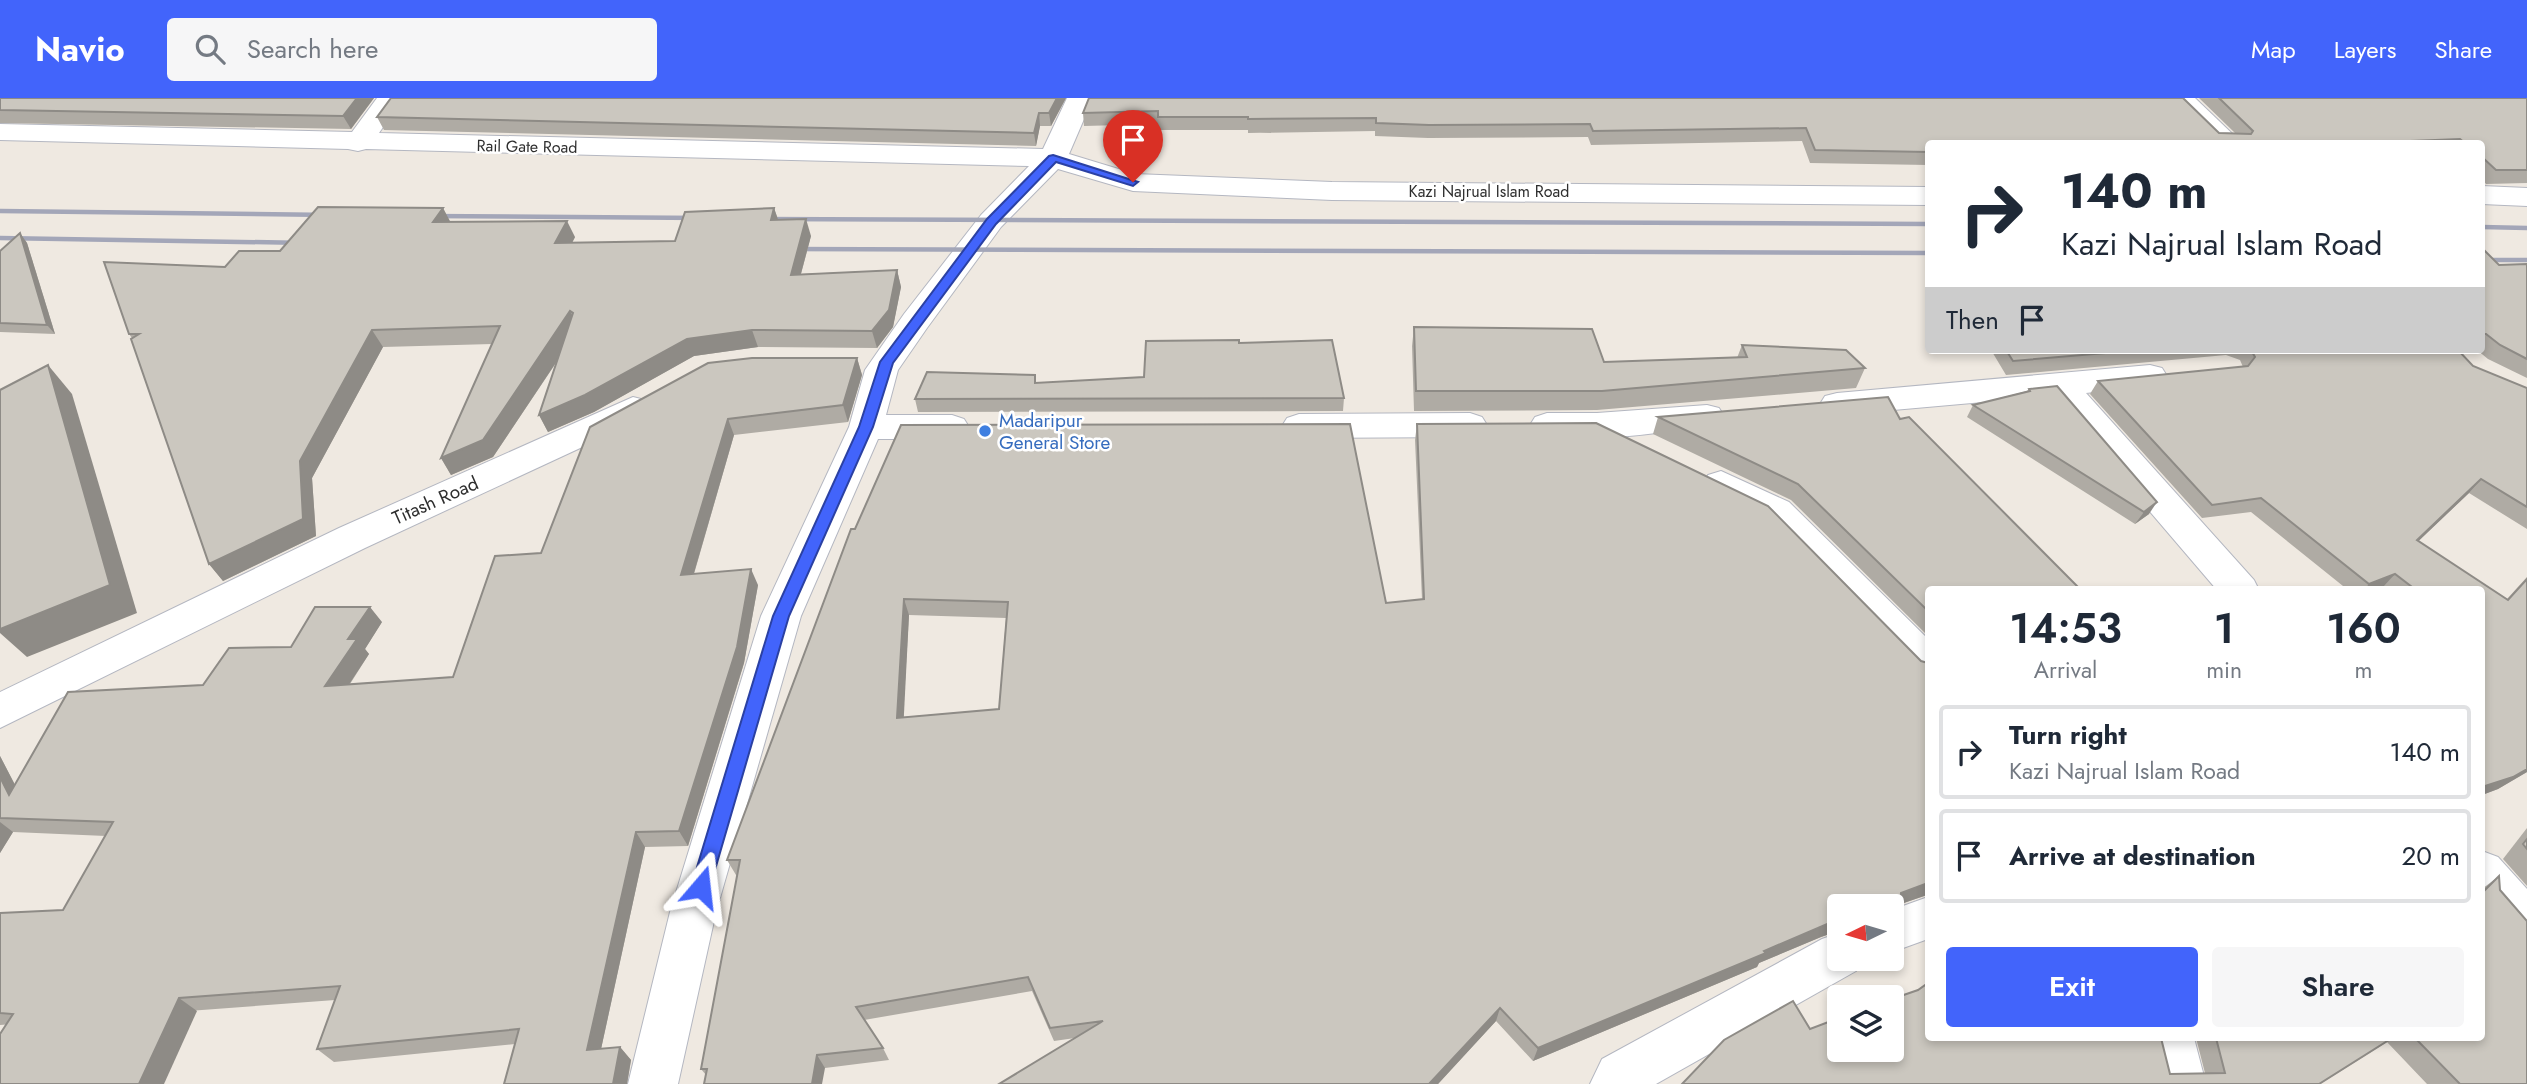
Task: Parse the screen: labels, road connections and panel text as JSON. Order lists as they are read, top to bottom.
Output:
{
  "streets": {
    "street": ["Rail Gate Road", "Kazi Najrual Islam Road", "Titash Road"]
  },
  "crossings": [
    ["Rail Gate Road", "Kazi Najrual Islam Road"]
  ],
  "places": ["Madaripur General Store"],
  "north": "left",
  "page": {
    "header": "Navio",
    "search": "Search here",
    "nav": ["Map", "Layers", "Share"],
    "turn": ["140 m", "Kazi Najrual Islam Road"],
    "then": "Then",
    "eta": [
      "14:53",
      "Arrival",
      "1",
      "min",
      "160",
      "m"
    ],
    "list": [
      {
        "name": "Turn right",
        "note": "Kazi Najrual Islam Road",
        "value": "140 m"
      },
      {
        "name": "Arrive at destination",
        "value": "20 m"
      }
    ],
    "buttons": ["Exit", "Share"]
  }
}
